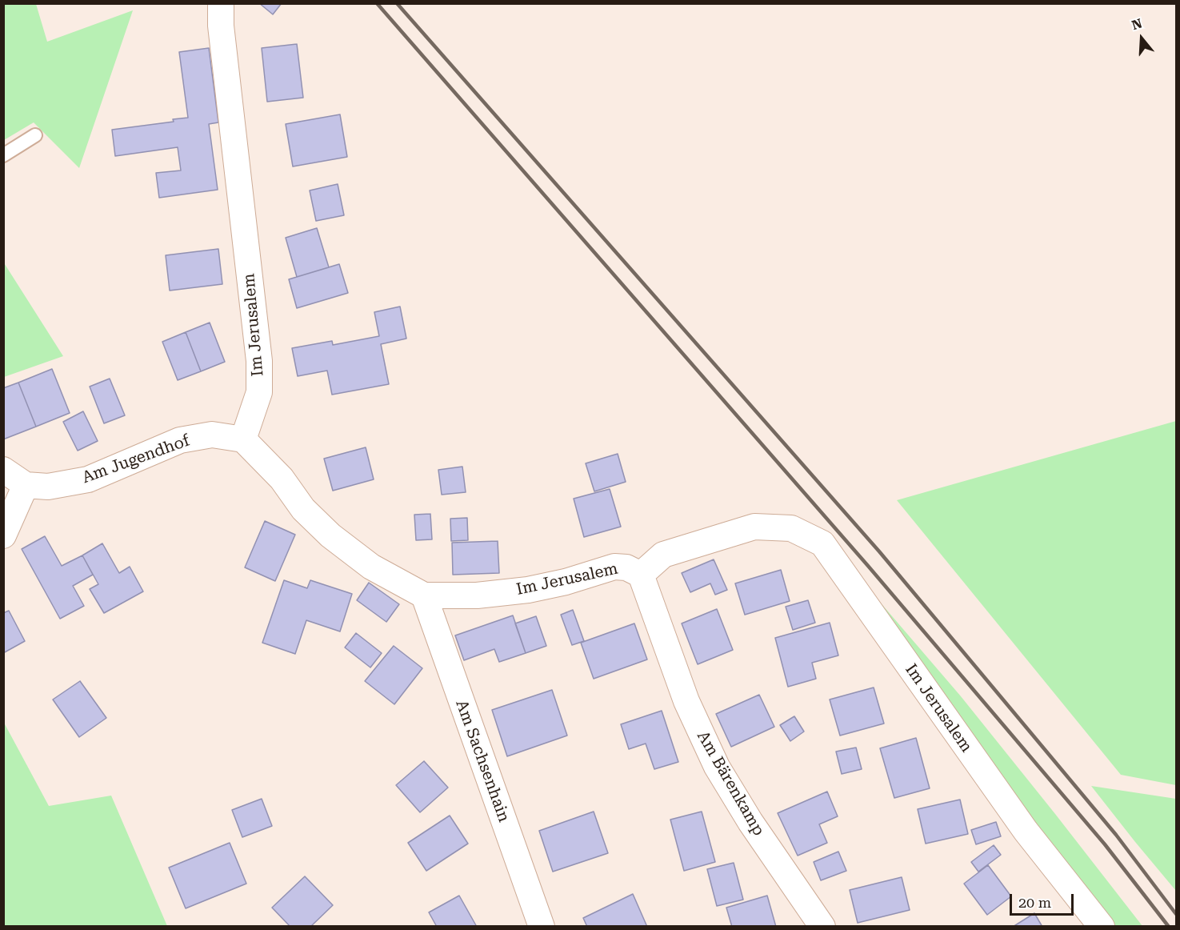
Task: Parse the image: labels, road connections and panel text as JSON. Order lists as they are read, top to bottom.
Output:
{
  "streets": {
    "street": [
      "Im Jerusalem",
      "Am Jugendhof",
      "Am Sachsenhain",
      "Am Bärenkamp"
    ]
  },
  "crossings": [
    ["Im Jerusalem", "Am Jugendhof"],
    ["Im Jerusalem", "Am Sachsenhain"],
    ["Im Jerusalem", "Am Bärenkamp"]
  ],
  "scale_bar": "20 m",
  "north": "top"
}
